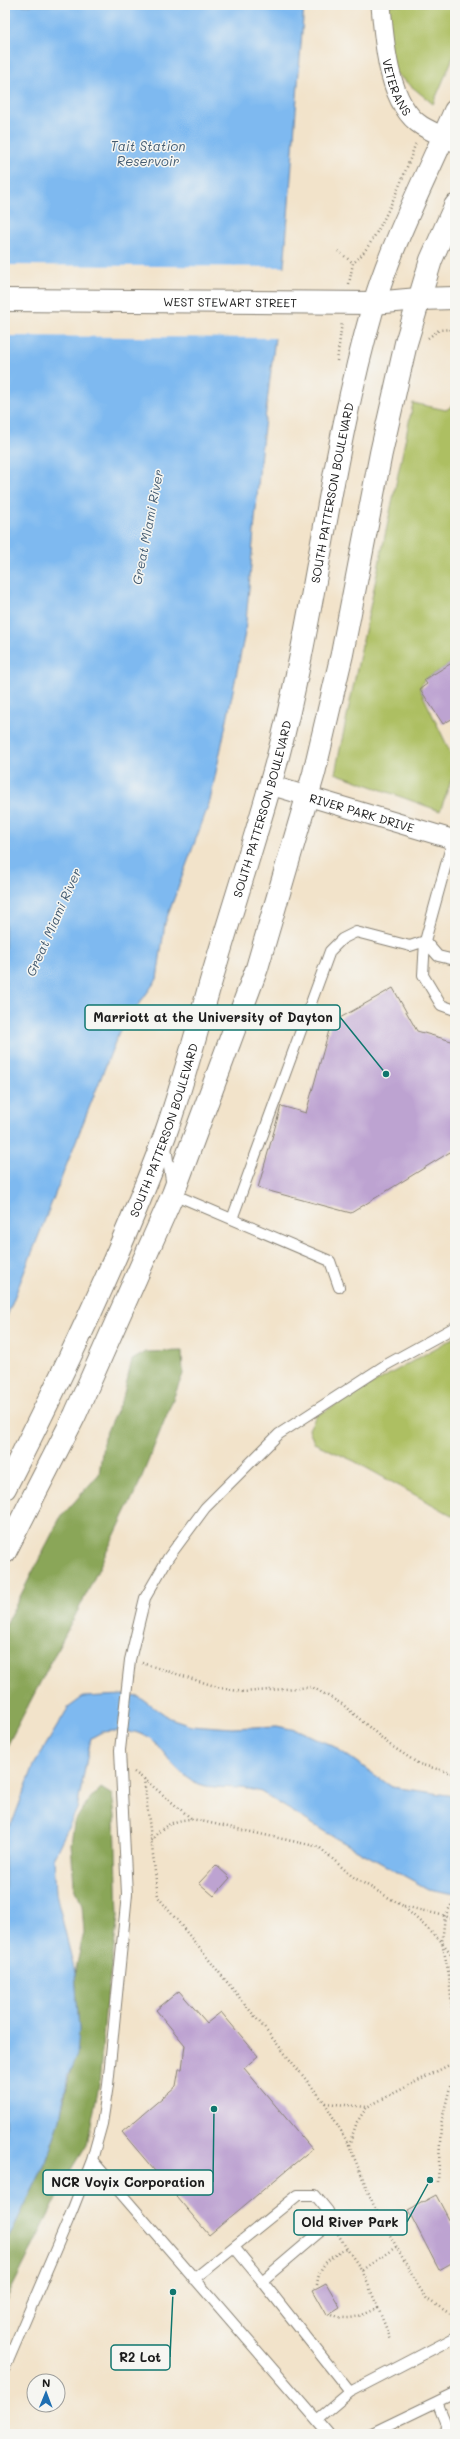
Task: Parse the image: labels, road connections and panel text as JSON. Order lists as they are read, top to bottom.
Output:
{
  "streets": {
    "main road": ["WEST STEWART STREET", "SOUTH PATTERSON BOULEVARD"],
    "street": ["VETERANS", "RIVER PARK DRIVE"]
  },
  "crossings": [
    ["VETERANS", "SOUTH PATTERSON BOULEVARD"],
    ["WEST STEWART STREET", "SOUTH PATTERSON BOULEVARD"],
    ["SOUTH PATTERSON BOULEVARD", "RIVER PARK DRIVE"]
  ],
  "water": ["Tait Station Reservoir", "Great Miami River"],
  "places": [
    "Marriott at the University of Dayton",
    "NCR Voyix Corporation",
    "Old River Park",
    "R2 Lot"
  ],
  "north": "top"
}
